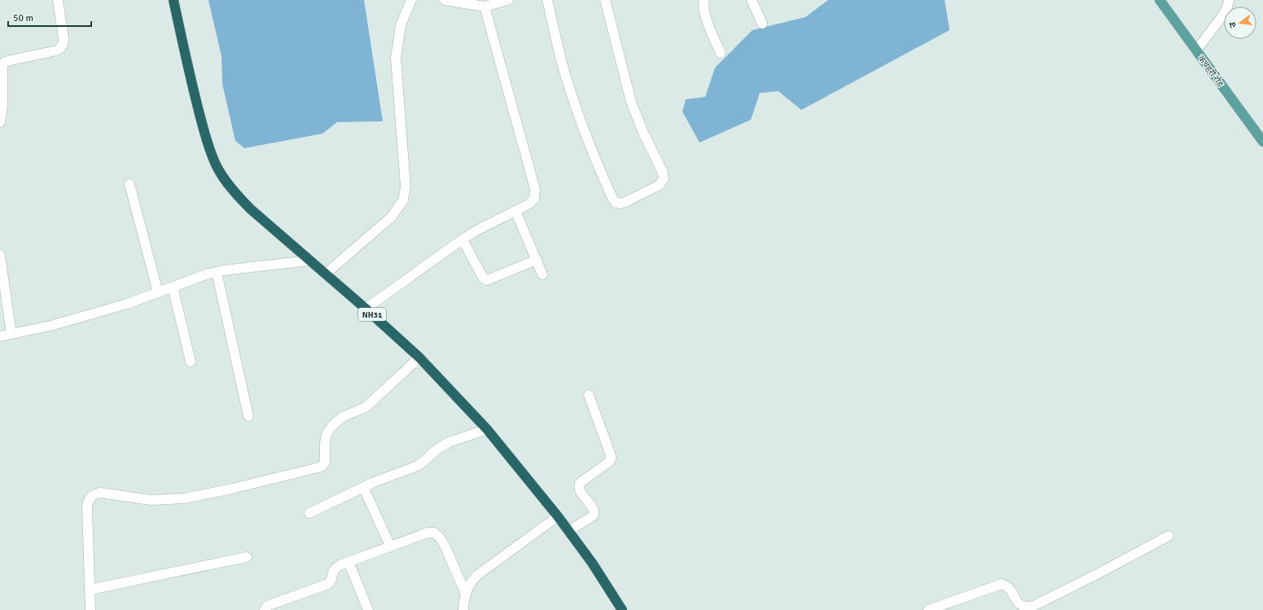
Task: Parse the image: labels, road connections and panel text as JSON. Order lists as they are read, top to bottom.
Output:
{
  "streets": {
    "highway": ["NH31"],
    "main road": ["कचहरी रोड"]
  },
  "scale_bar": "50 m",
  "north": "left"
}
